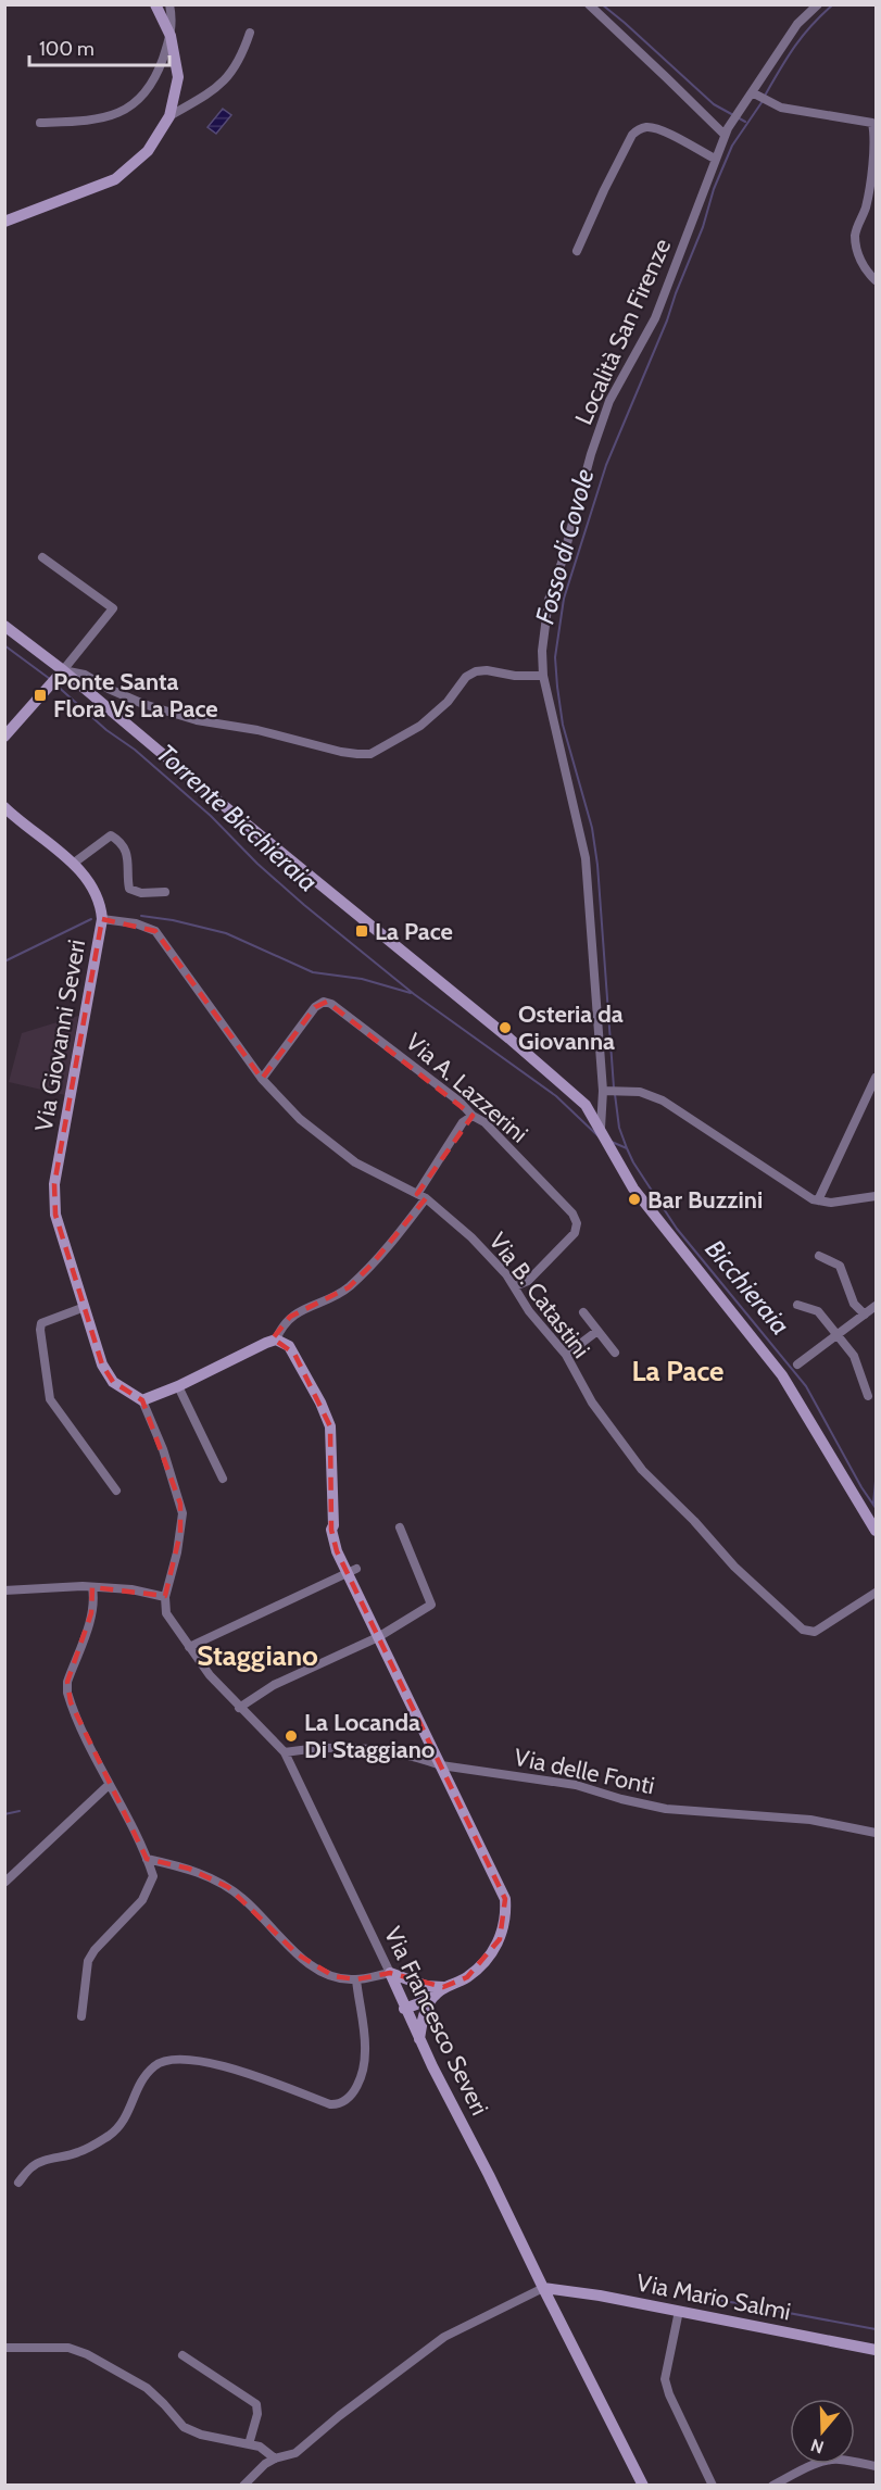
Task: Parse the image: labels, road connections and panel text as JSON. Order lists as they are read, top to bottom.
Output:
{
  "streets": {
    "street": [
      "Località San Firenze",
      "Via Giovanni Severi",
      "Via A. Lazzerini",
      "Via B. Catastini",
      "Via delle Fonti",
      "Via Francesco Severi",
      "Via Mario Salmi"
    ]
  },
  "crossings": [
    ["Via Giovanni Severi", "Via B. Catastini"],
    ["Via A. Lazzerini", "Via B. Catastini"],
    ["Via delle Fonti", "Via Francesco Severi"],
    ["Via Francesco Severi", "Via Mario Salmi"]
  ],
  "districts": ["La Pace", "Staggiano"],
  "water": ["Fosso di Covole", "Torrente Bicchieraia", "Bicchieraia"],
  "places": {
    "transit": ["Ponte Santa Flora Vs La Pace", "La Pace"],
    "other": ["Osteria da Giovanna", "Bar Buzzini", "La Locanda Di Staggiano"]
  },
  "scale_bar": "100 m",
  "north": "bottom"
}
